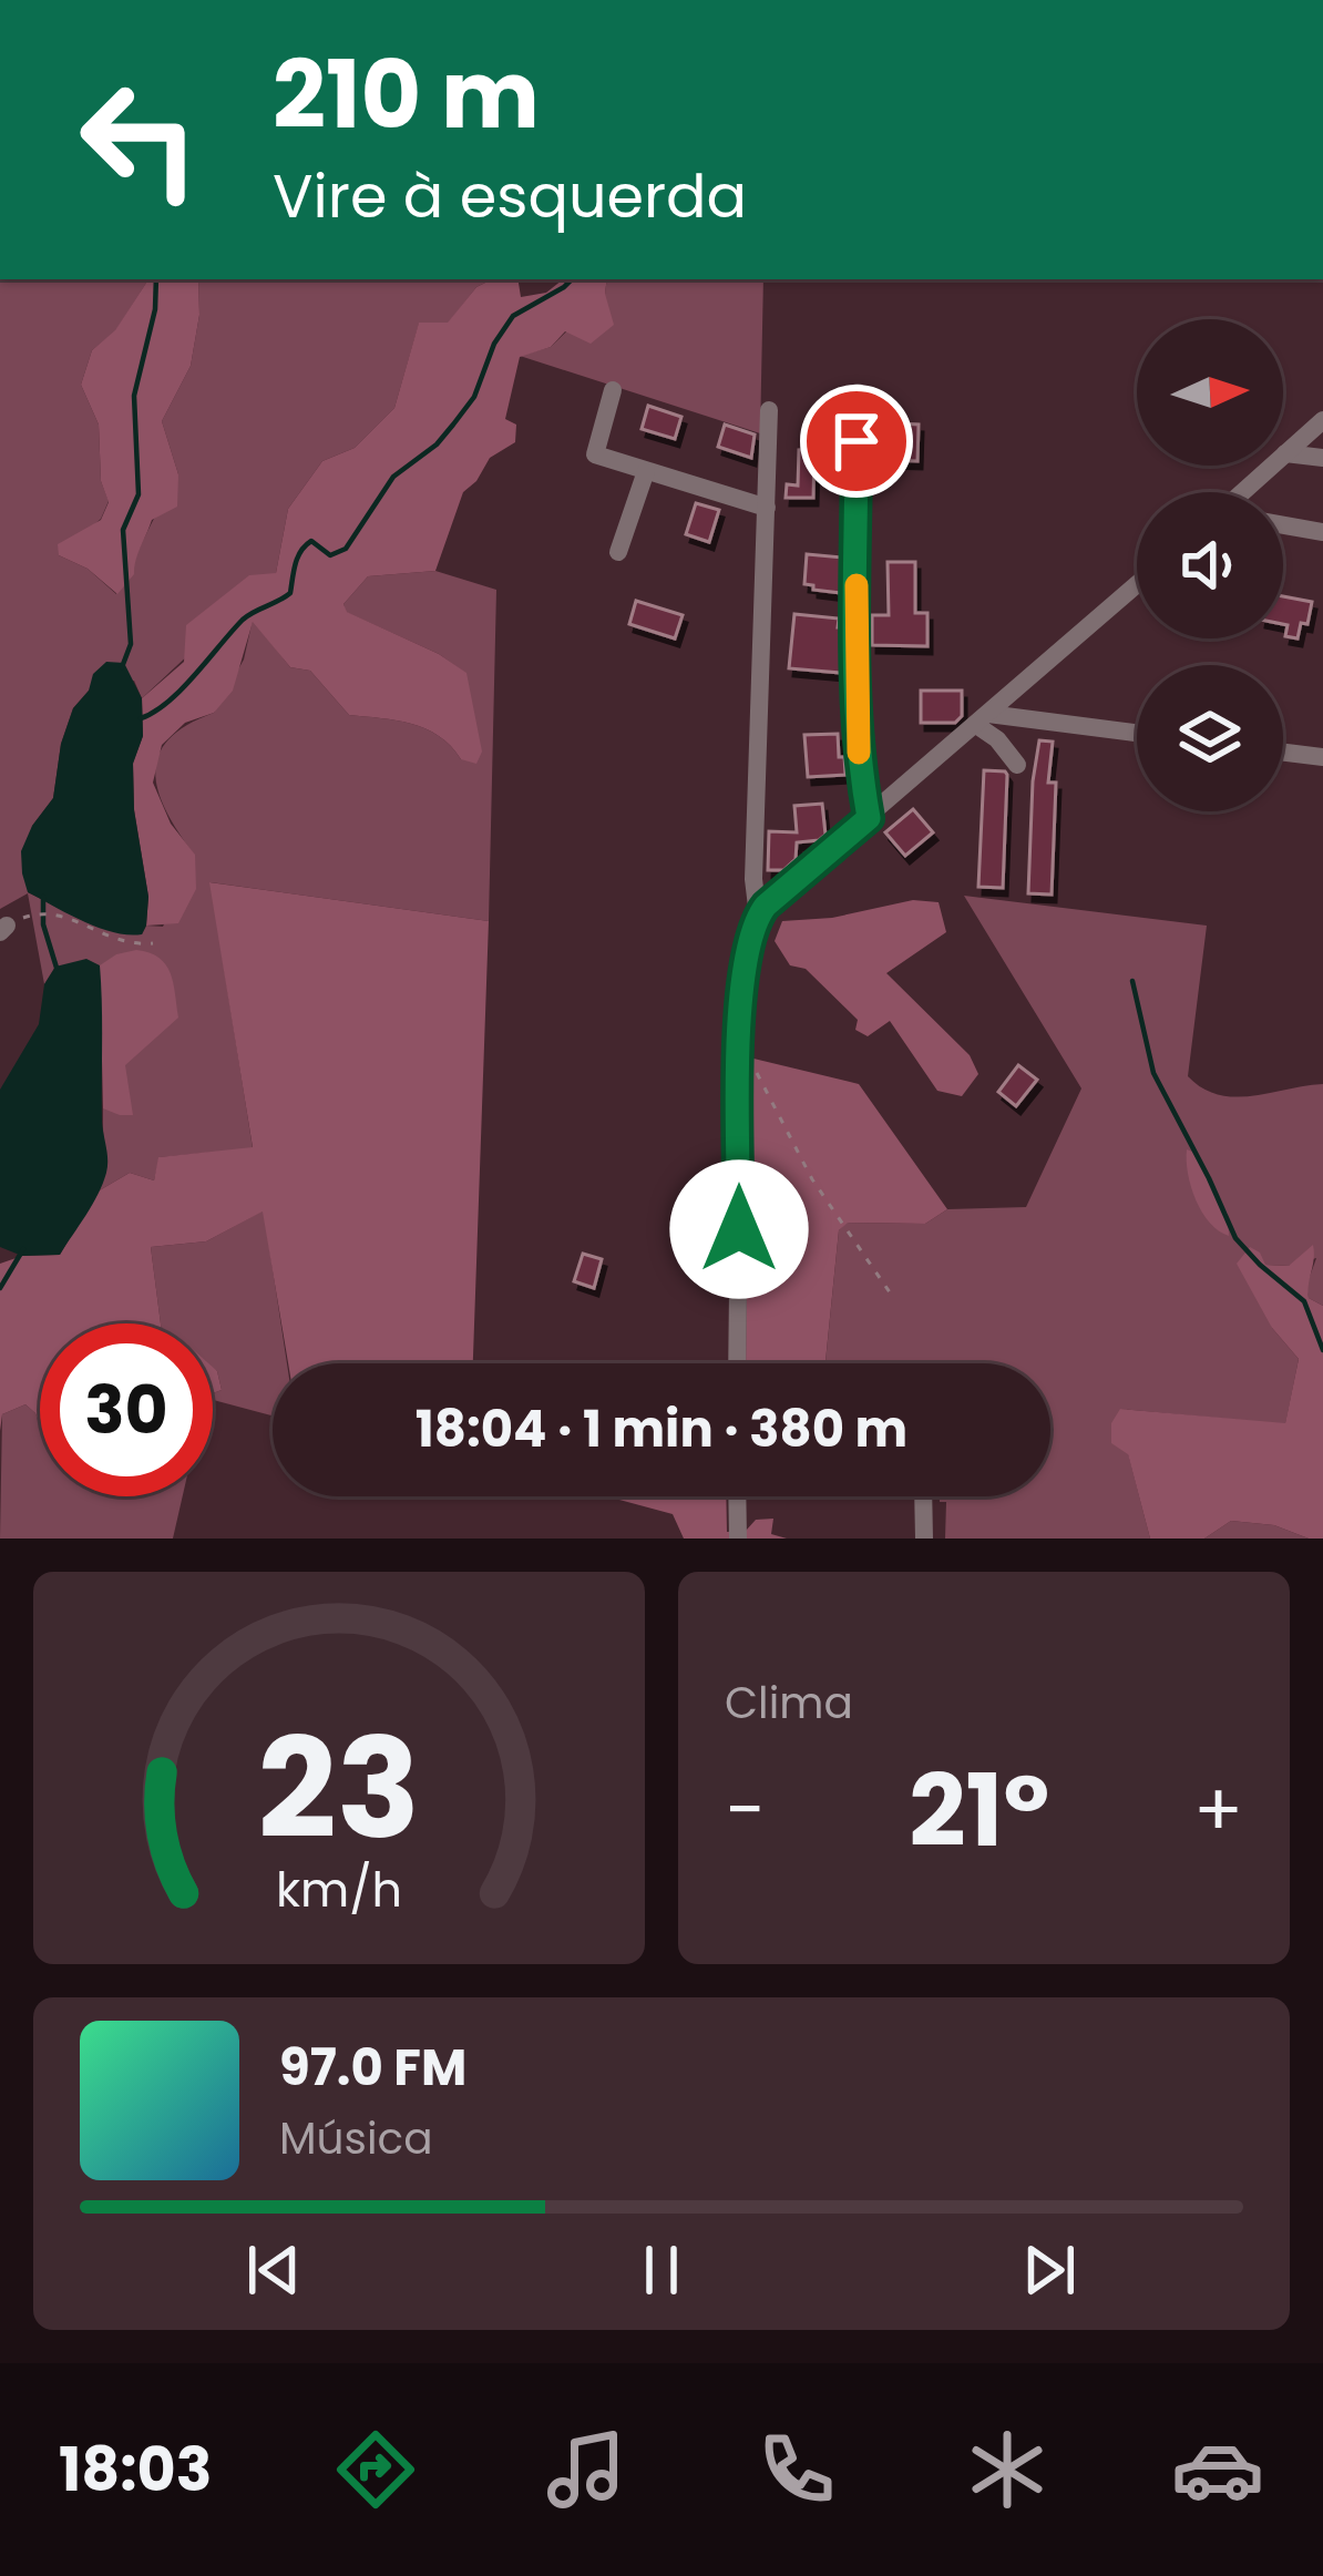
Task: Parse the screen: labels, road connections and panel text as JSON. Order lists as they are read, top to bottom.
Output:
{
  "north": "right",
  "page": {
    "turn": ["210 m", "Vire à esquerda"],
    "limit": "30",
    "trip": "18:04 · 1 min · 380 m",
    "tile": "Clima",
    "heat": ["−", "21°", "+"],
    "song": ["97.0 FM", "Música"],
    "tabs": "18:03",
    "gauge": ["23", "km/h"]
  }
}
